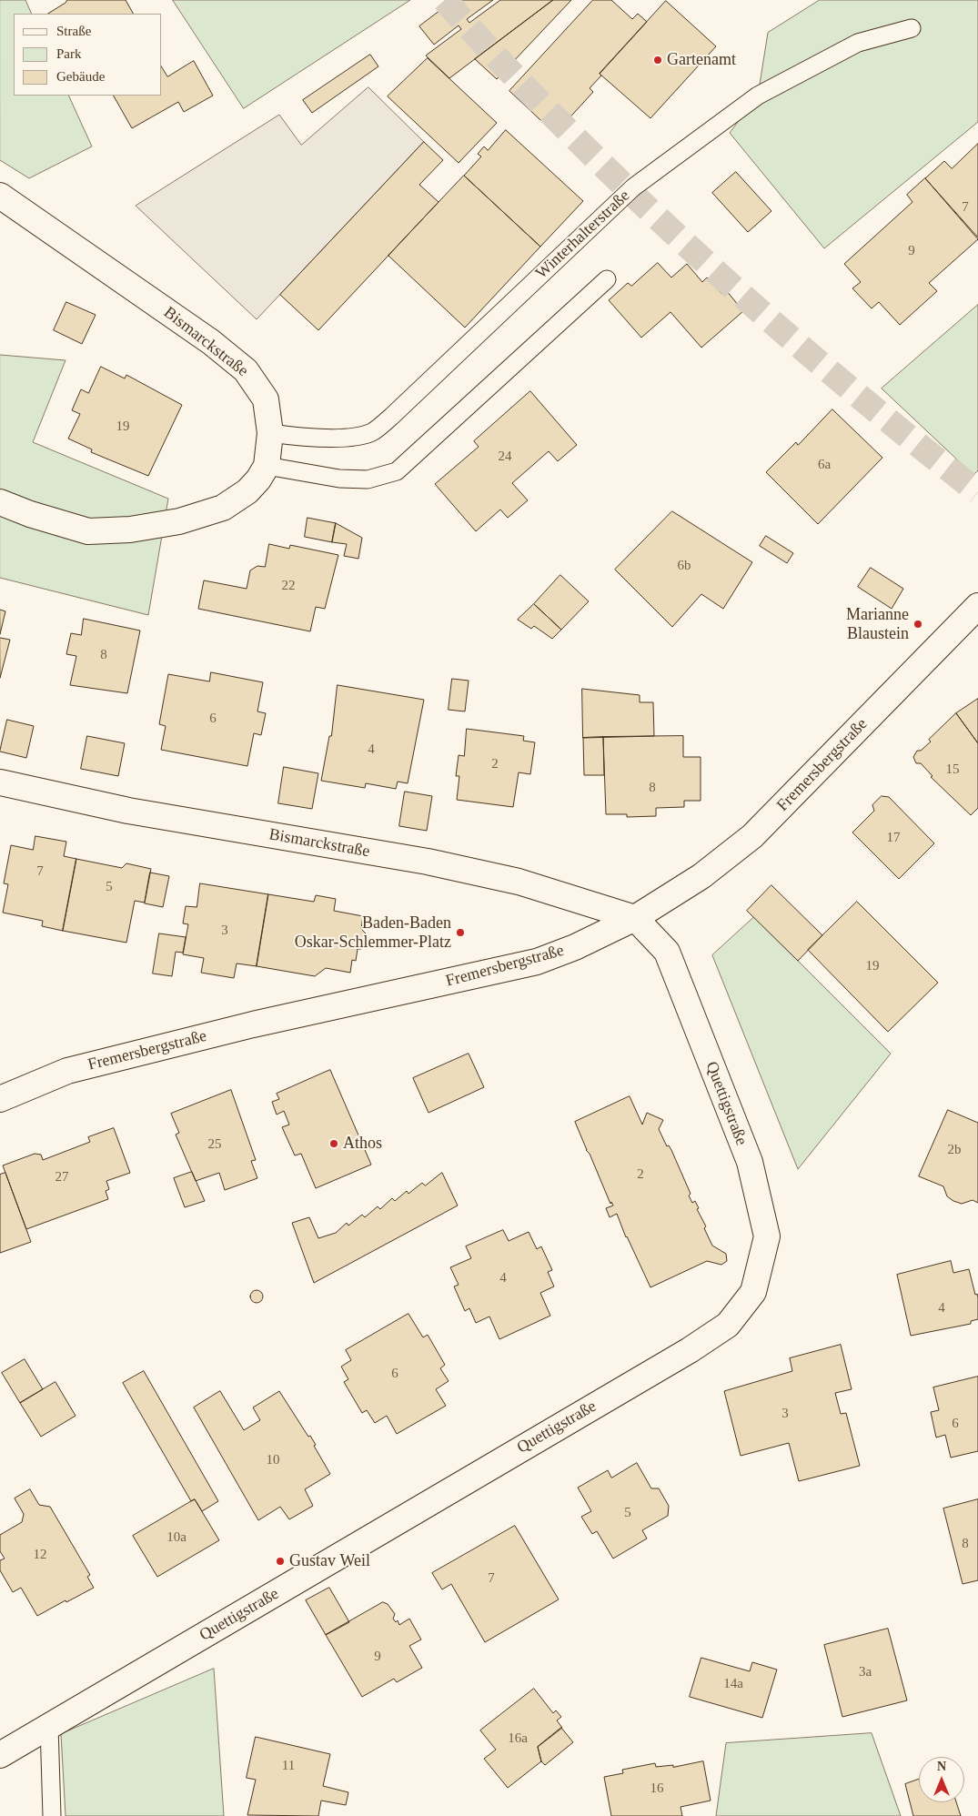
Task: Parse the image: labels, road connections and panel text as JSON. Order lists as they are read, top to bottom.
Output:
{
  "streets": {
    "street": ["Bismarckstraße", "Fremersbergstraße", "Quettigstraße"],
    "lane": ["Winterhalterstraße"]
  },
  "crossings": [
    ["Winterhalterstraße", "Bismarckstraße"],
    ["Bismarckstraße", "Fremersbergstraße"],
    ["Bismarckstraße", "Quettigstraße"],
    ["Fremersbergstraße", "Quettigstraße"]
  ],
  "places": [
    "Gartenamt",
    "Marianne Blaustein",
    "Baden-Baden Oskar-Schlemmer-Platz",
    "Athos",
    "Gustav Weil"
  ],
  "house_numbers": [
    "7",
    "9",
    "19",
    "24",
    "6a",
    "6b",
    "22",
    "8",
    "6",
    "4",
    "2",
    "15",
    "8",
    "17",
    "7",
    "5",
    "3",
    "19",
    "25",
    "2b",
    "2",
    "27",
    "4",
    "4",
    "6",
    "3",
    "6",
    "10",
    "5",
    "10a",
    "8",
    "12",
    "7",
    "9",
    "3a",
    "14a",
    "16a",
    "11",
    "16"
  ],
  "legend": ["Straße", "Park", "Gebäude"],
  "north": "top"
}
